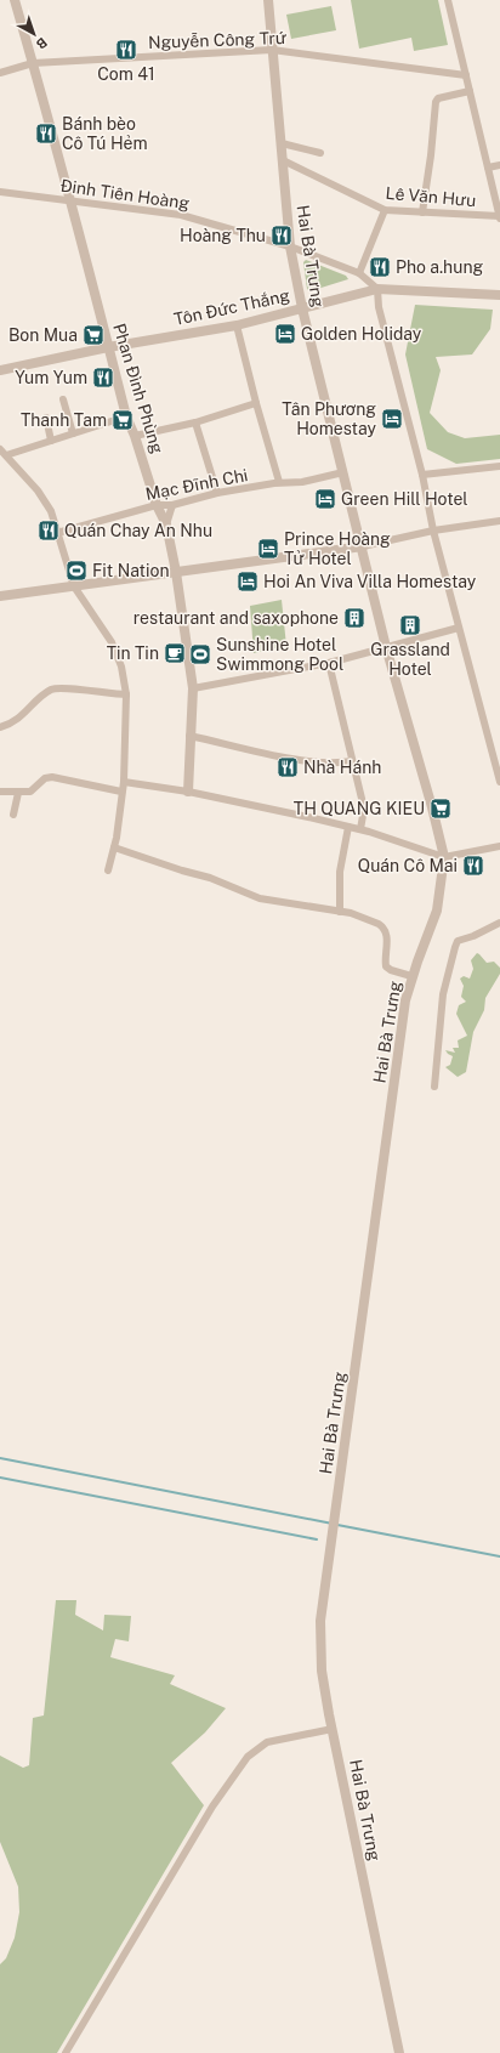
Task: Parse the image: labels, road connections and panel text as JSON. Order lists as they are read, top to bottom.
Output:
{
  "streets": {
    "street": [
      "Nguyễn Công Trứ",
      "Đinh Tiên Hoàng",
      "Lê Văn Hưu",
      "Hai Bà Trưng",
      "Tôn Đức Thắng",
      "Phan Đình Phùng",
      "Mạc Đĩnh Chi"
    ]
  },
  "crossings": [
    ["Nguyễn Công Trứ", "Hai Bà Trưng"],
    ["Nguyễn Công Trứ", "Phan Đình Phùng"],
    ["Đinh Tiên Hoàng", "Hai Bà Trưng"],
    ["Đinh Tiên Hoàng", "Tôn Đức Thắng"],
    ["Đinh Tiên Hoàng", "Phan Đình Phùng"],
    ["Lê Văn Hưu", "Hai Bà Trưng"],
    ["Hai Bà Trưng", "Tôn Đức Thắng"],
    ["Hai Bà Trưng", "Mạc Đĩnh Chi"],
    ["Tôn Đức Thắng", "Phan Đình Phùng"],
    ["Phan Đình Phùng", "Mạc Đĩnh Chi"]
  ],
  "places": {
    "restaurant": [
      "Com 41",
      "Bánh bèo Cô Tú Hẻm",
      "Hoàng Thu",
      "Pho a.hung",
      "Yum Yum",
      "Quán Chay An Nhu",
      "Nhà Hánh",
      "Quán Cô Mai"
    ],
    "hotel": [
      "Golden Holiday",
      "Tân Phương Homestay",
      "Green Hill Hotel",
      "Prince Hoàng Tử Hotel",
      "Hoi An Viva Villa Homestay"
    ],
    "supermarket": ["Bon Mua", "Thanh Tam", "TH QUANG KIEU"],
    "sports": ["Fit Nation", "Sunshine Hotel Swimmong Pool"],
    "building": ["restaurant and saxophone", "Grassland Hotel"],
    "cafe": ["Tin Tin"]
  },
  "north": "bottom right"
}
